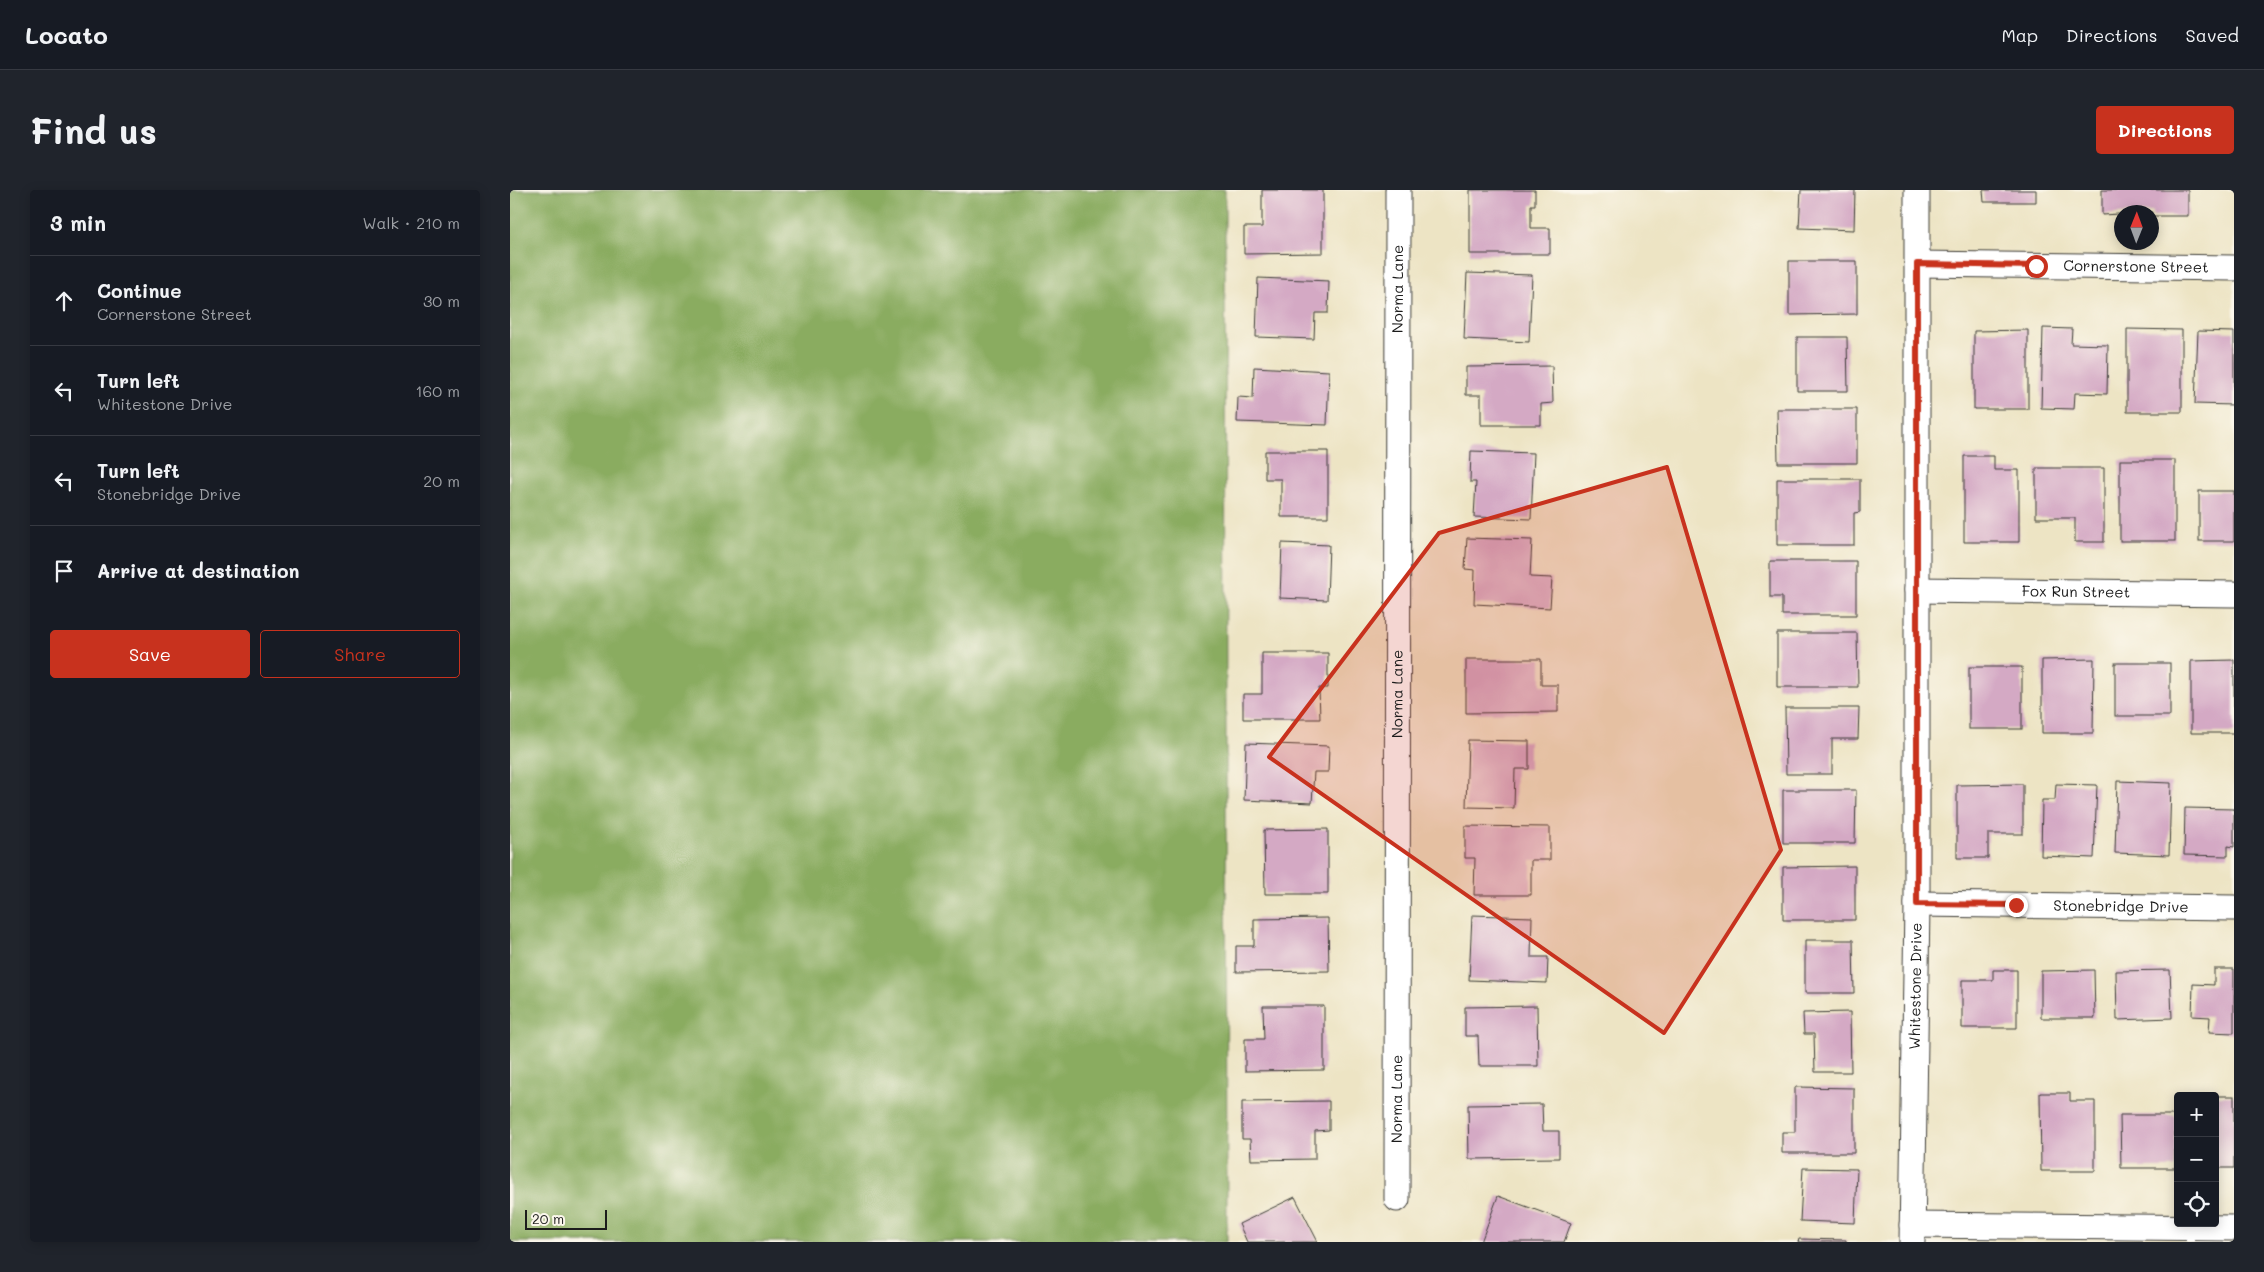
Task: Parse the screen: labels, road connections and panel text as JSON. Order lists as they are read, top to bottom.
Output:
{
  "streets": {
    "street": [
      "Cornerstone Street",
      "Norma Lane",
      "Fox Run Street",
      "Stonebridge Drive",
      "Whitestone Drive"
    ]
  },
  "crossings": [
    ["Cornerstone Street", "Whitestone Drive"],
    ["Fox Run Street", "Whitestone Drive"],
    ["Stonebridge Drive", "Whitestone Drive"]
  ],
  "scale_bar": "20 m",
  "north": "top",
  "page": {
    "header": "Locato",
    "nav": ["Map", "Directions", "Saved"],
    "buttons": [
      "Directions",
      ["Save", "Share"]
    ],
    "title": "Find us",
    "heading": ["3 min", "Walk · 210 m"],
    "list": [
      ["Continue", "Cornerstone Street", "30 m"],
      ["Turn left", "Whitestone Drive", "160 m"],
      ["Turn left", "Stonebridge Drive", "20 m"],
      "Arrive at destination"
    ],
    "map_buttons": ["+", "−"],
    "scale": "20 m"
  }
}
